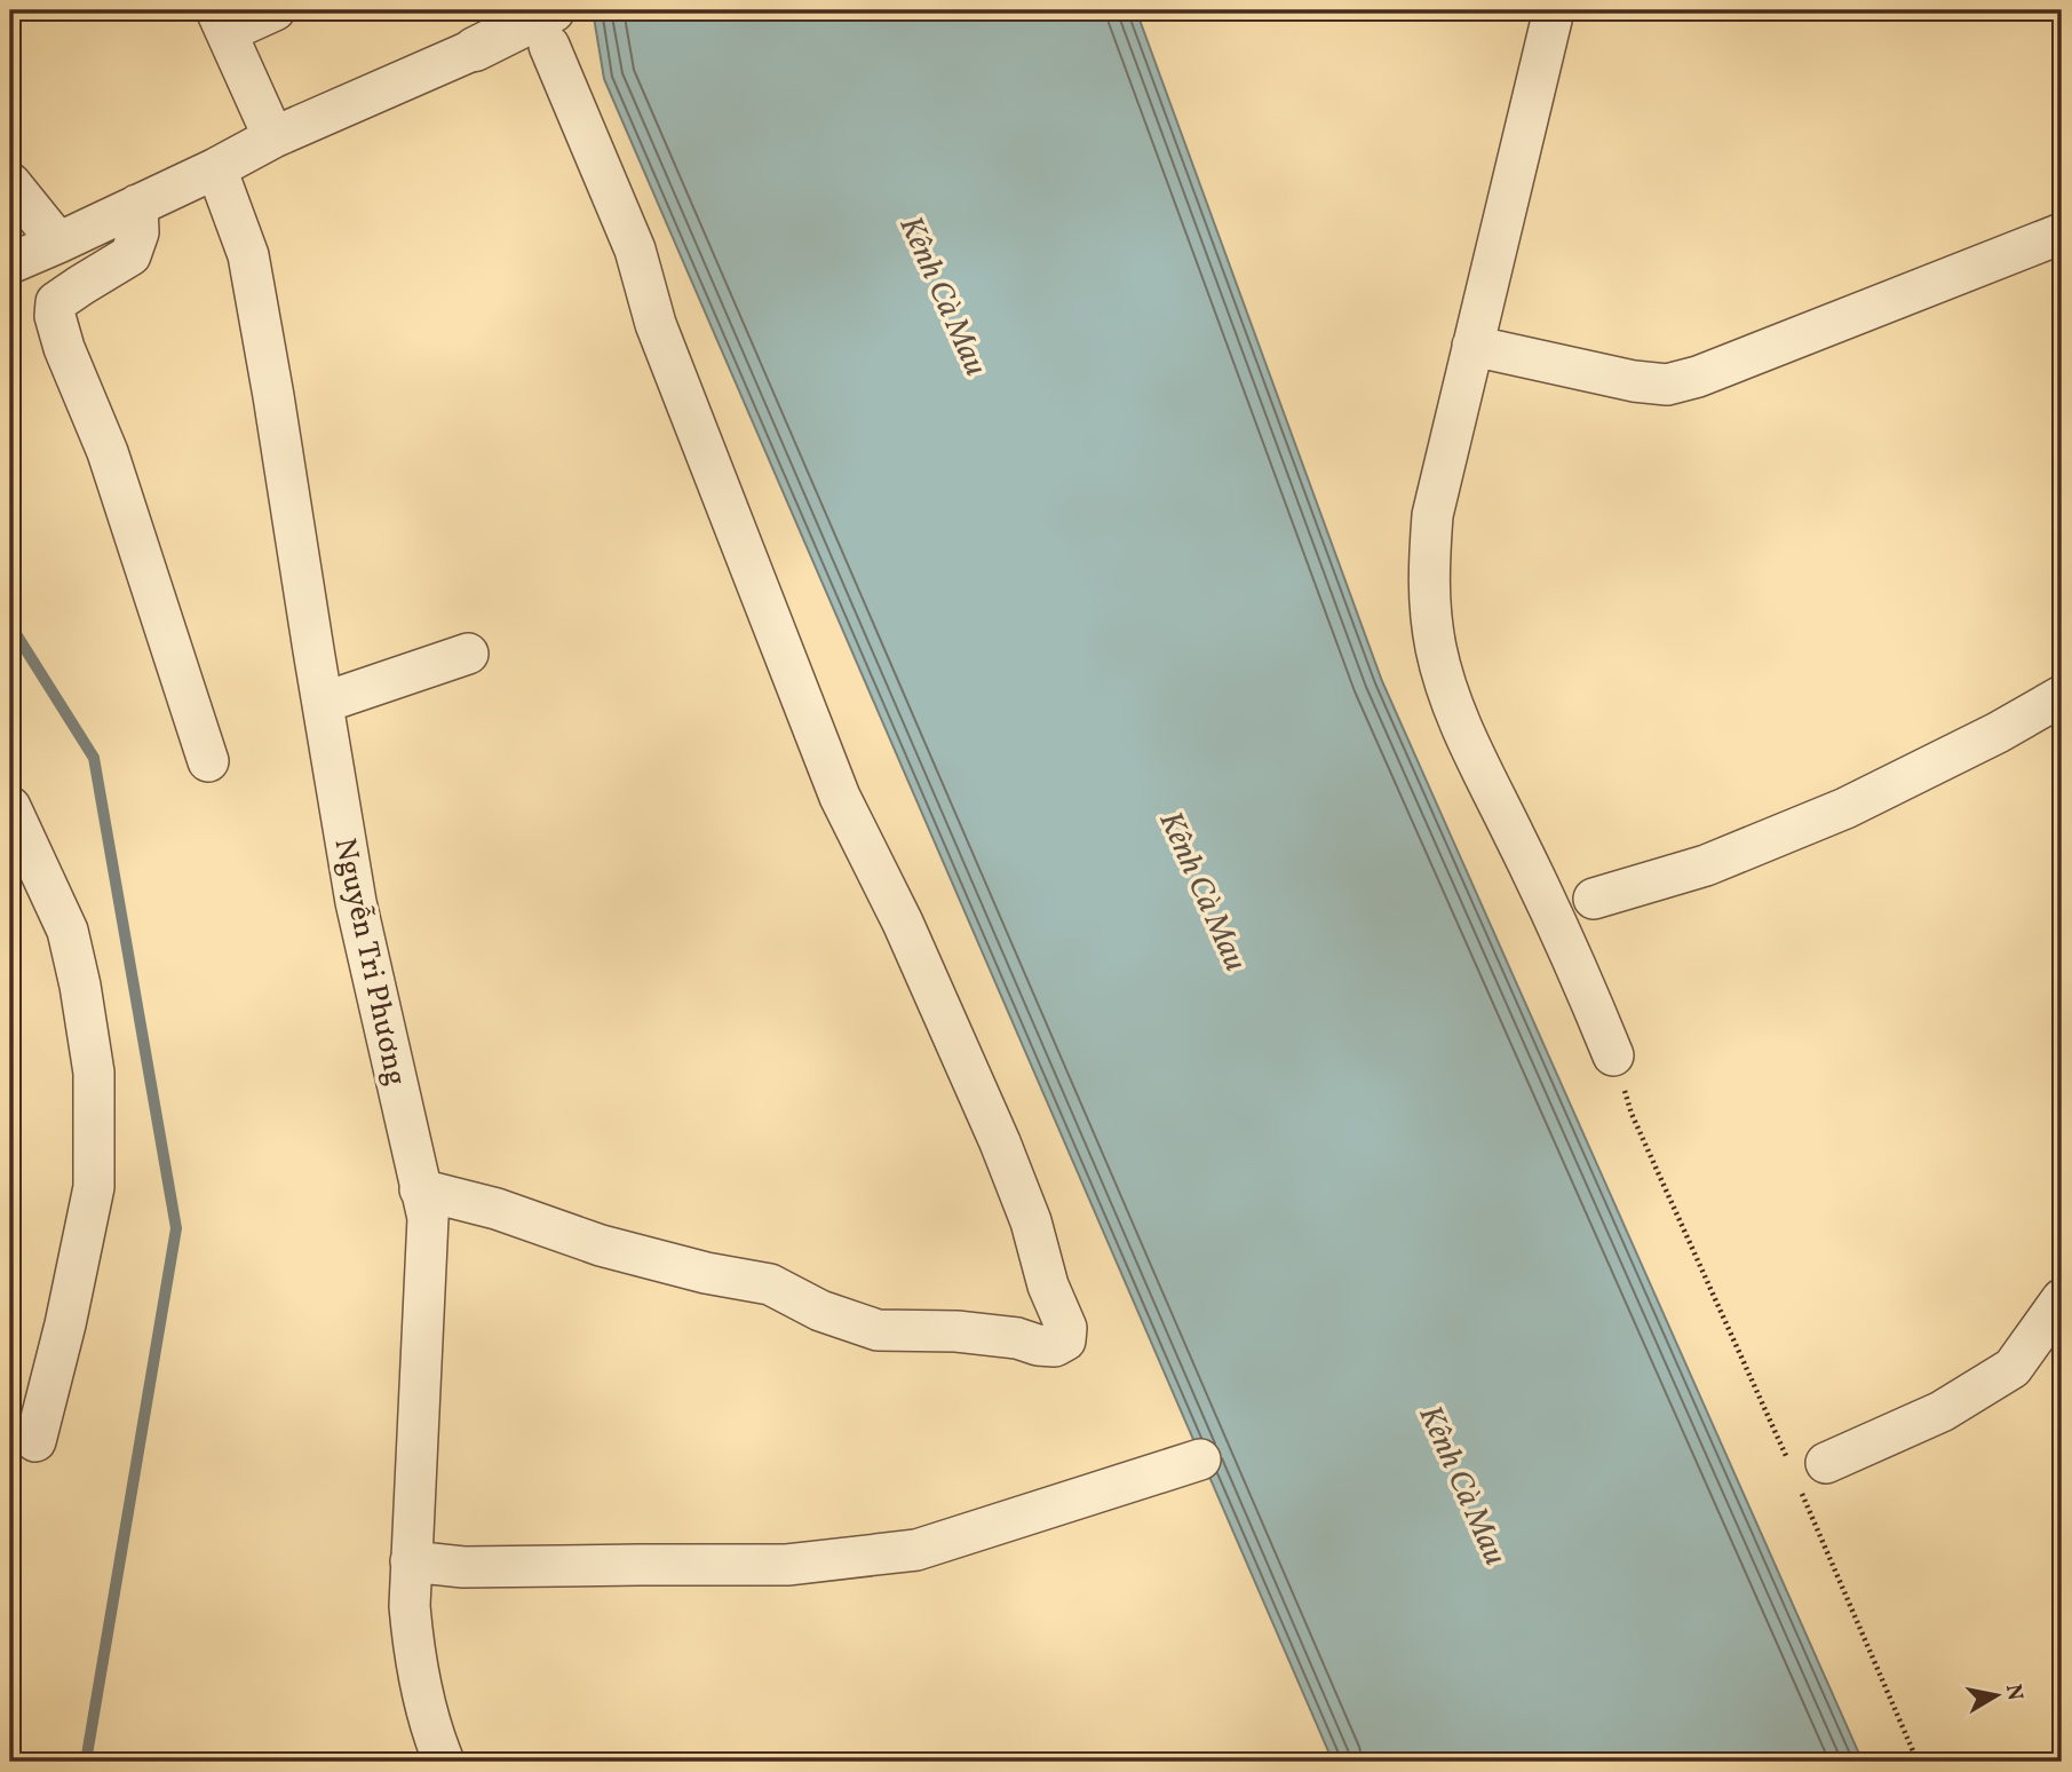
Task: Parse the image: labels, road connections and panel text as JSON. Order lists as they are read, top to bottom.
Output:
{
  "streets": {
    "street": ["Nguyễn Tri Phương"]
  },
  "water": ["Kênh Cà Mau"],
  "north": "right"
}
